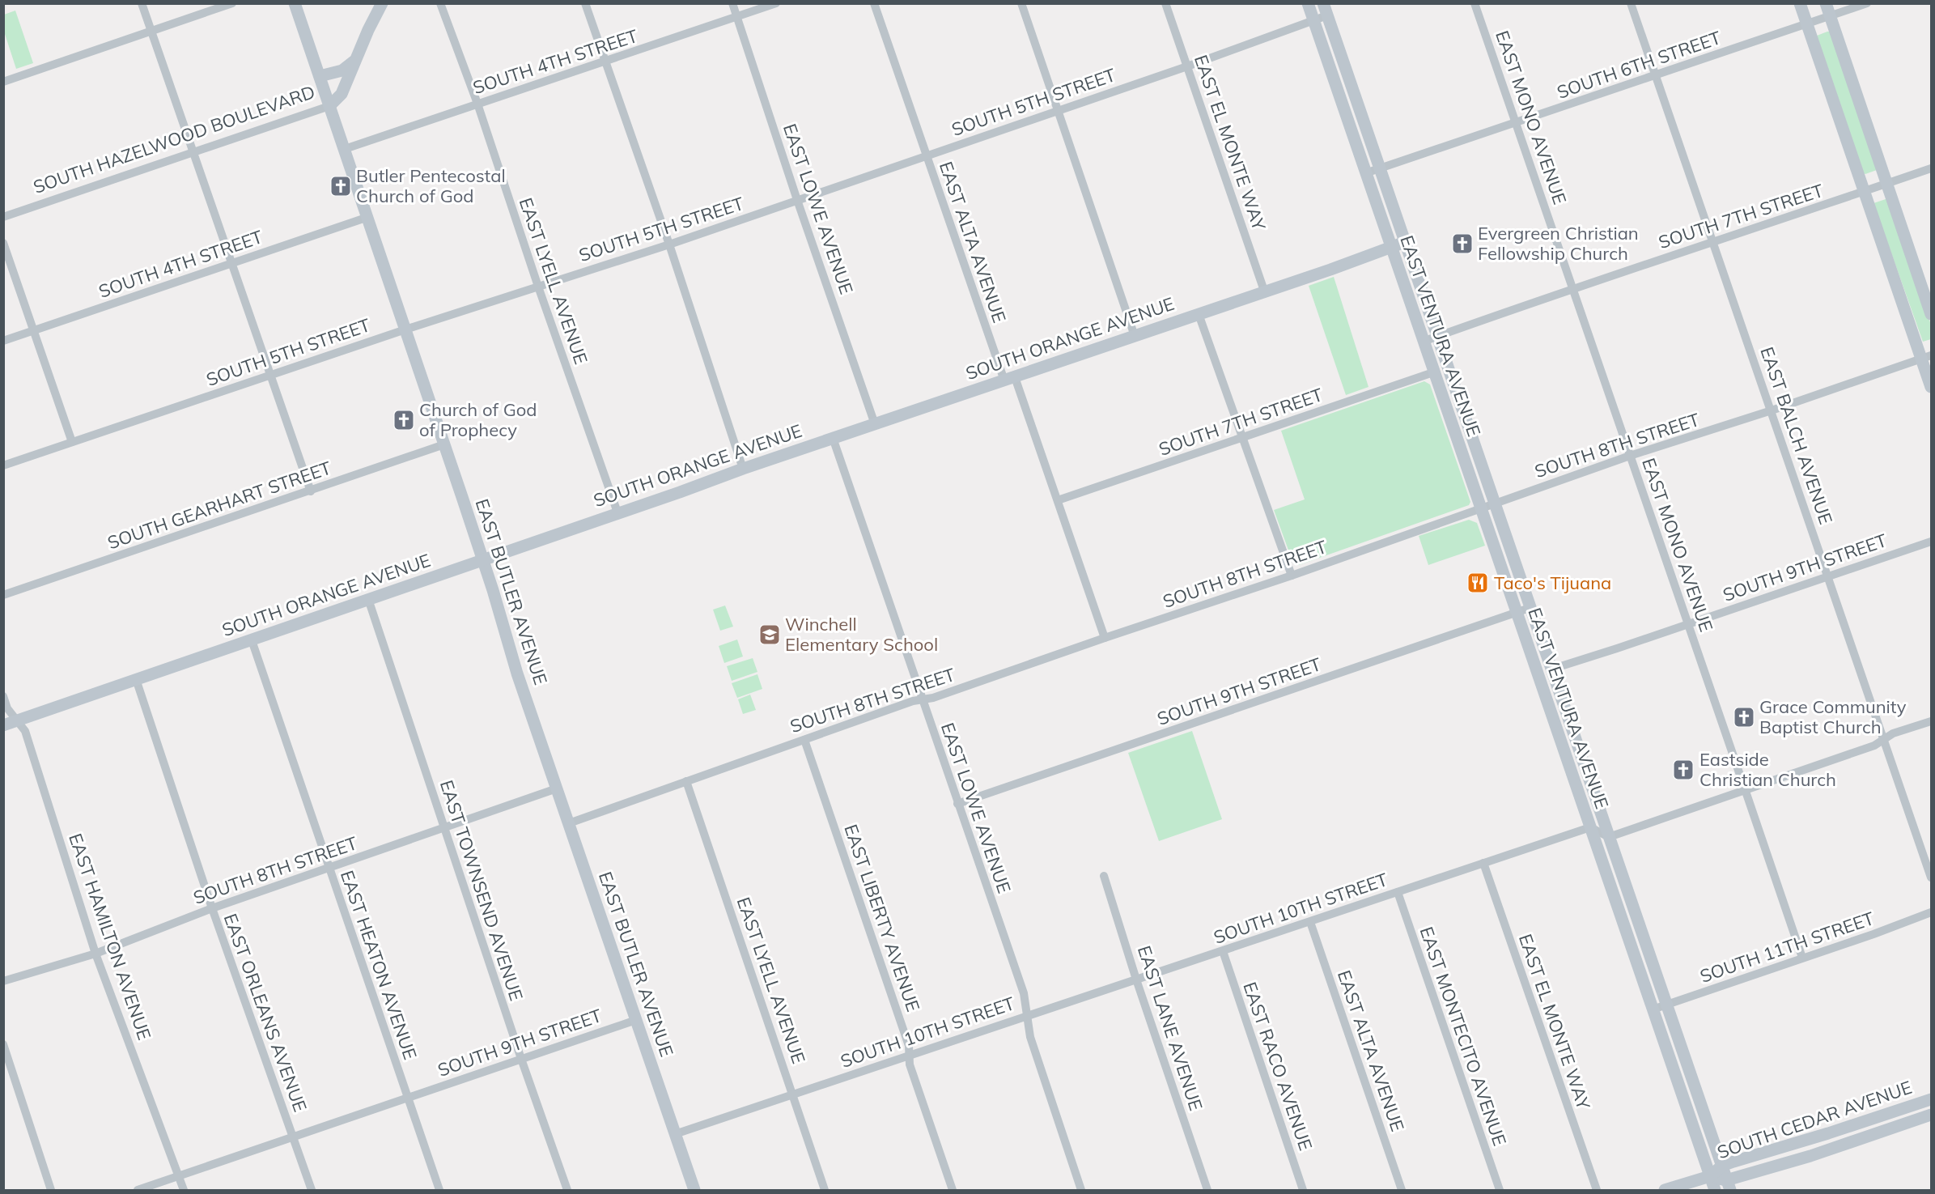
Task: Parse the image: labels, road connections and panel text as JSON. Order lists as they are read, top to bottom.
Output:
{
  "streets": {
    "street": [
      "SOUTH 4TH STREET",
      "SOUTH 6TH STREET",
      "SOUTH 5TH STREET",
      "EAST MONO AVENUE",
      "SOUTH HAZELWOOD BOULEVARD",
      "EAST EL MONTE WAY",
      "EAST LOWE AVENUE",
      "SOUTH 7TH STREET",
      "EAST ALTA AVENUE",
      "EAST LYELL AVENUE",
      "EAST VENTURA AVENUE",
      "SOUTH ORANGE AVENUE",
      "EAST BALCH AVENUE",
      "SOUTH 8TH STREET",
      "SOUTH GEARHART STREET",
      "SOUTH 9TH STREET",
      "EAST BUTLER AVENUE",
      "EAST TOWNSEND AVENUE",
      "SOUTH 10TH STREET",
      "EAST LIBERTY AVENUE",
      "EAST HAMILTON AVENUE",
      "SOUTH 11TH STREET",
      "EAST HEATON AVENUE",
      "EAST ORLEANS AVENUE",
      "EAST LANE AVENUE",
      "EAST MONTECITO AVENUE",
      "EAST RACO AVENUE",
      "SOUTH CEDAR AVENUE"
    ]
  },
  "crossings": [
    ["SOUTH 4TH STREET", "EAST LOWE AVENUE"],
    ["SOUTH 4TH STREET", "EAST LYELL AVENUE"],
    ["SOUTH 4TH STREET", "EAST BUTLER AVENUE"],
    ["SOUTH 6TH STREET", "EAST MONO AVENUE"],
    ["SOUTH 6TH STREET", "EAST VENTURA AVENUE"],
    ["SOUTH 6TH STREET", "EAST BALCH AVENUE"],
    ["SOUTH 5TH STREET", "EAST EL MONTE WAY"],
    ["SOUTH 5TH STREET", "EAST LOWE AVENUE"],
    ["SOUTH 5TH STREET", "EAST ALTA AVENUE"],
    ["SOUTH 5TH STREET", "EAST LYELL AVENUE"],
    ["SOUTH 5TH STREET", "EAST VENTURA AVENUE"],
    ["SOUTH 5TH STREET", "EAST BUTLER AVENUE"],
    ["EAST MONO AVENUE", "SOUTH 7TH STREET"],
    ["EAST MONO AVENUE", "SOUTH 8TH STREET"],
    ["EAST MONO AVENUE", "SOUTH 9TH STREET"],
    ["EAST MONO AVENUE", "SOUTH 11TH STREET"],
    ["SOUTH HAZELWOOD BOULEVARD", "EAST BUTLER AVENUE"],
    ["EAST EL MONTE WAY", "SOUTH ORANGE AVENUE"],
    ["EAST EL MONTE WAY", "SOUTH 10TH STREET"],
    ["EAST LOWE AVENUE", "SOUTH ORANGE AVENUE"],
    ["EAST LOWE AVENUE", "SOUTH 8TH STREET"],
    ["EAST LOWE AVENUE", "SOUTH 9TH STREET"],
    ["EAST LOWE AVENUE", "SOUTH 10TH STREET"],
    ["SOUTH 7TH STREET", "EAST ALTA AVENUE"],
    ["SOUTH 7TH STREET", "EAST VENTURA AVENUE"],
    ["SOUTH 7TH STREET", "EAST BALCH AVENUE"],
    ["EAST ALTA AVENUE", "SOUTH ORANGE AVENUE"],
    ["EAST ALTA AVENUE", "SOUTH 8TH STREET"],
    ["EAST ALTA AVENUE", "SOUTH 10TH STREET"],
    ["EAST LYELL AVENUE", "SOUTH ORANGE AVENUE"],
    ["EAST LYELL AVENUE", "SOUTH 8TH STREET"],
    ["EAST LYELL AVENUE", "SOUTH 10TH STREET"],
    ["EAST VENTURA AVENUE", "SOUTH ORANGE AVENUE"],
    ["EAST VENTURA AVENUE", "SOUTH 8TH STREET"],
    ["EAST VENTURA AVENUE", "SOUTH 9TH STREET"],
    ["EAST VENTURA AVENUE", "SOUTH 10TH STREET"],
    ["EAST VENTURA AVENUE", "SOUTH 11TH STREET"],
    ["EAST VENTURA AVENUE", "SOUTH CEDAR AVENUE"],
    ["SOUTH ORANGE AVENUE", "EAST BUTLER AVENUE"],
    ["SOUTH ORANGE AVENUE", "EAST TOWNSEND AVENUE"],
    ["SOUTH ORANGE AVENUE", "EAST HAMILTON AVENUE"],
    ["SOUTH ORANGE AVENUE", "EAST HEATON AVENUE"],
    ["SOUTH ORANGE AVENUE", "EAST ORLEANS AVENUE"],
    ["EAST BALCH AVENUE", "SOUTH 8TH STREET"],
    ["EAST BALCH AVENUE", "SOUTH 9TH STREET"],
    ["SOUTH 8TH STREET", "EAST BUTLER AVENUE"],
    ["SOUTH 8TH STREET", "EAST TOWNSEND AVENUE"],
    ["SOUTH 8TH STREET", "EAST LIBERTY AVENUE"],
    ["SOUTH 8TH STREET", "EAST HAMILTON AVENUE"],
    ["SOUTH 8TH STREET", "EAST HEATON AVENUE"],
    ["SOUTH 8TH STREET", "EAST ORLEANS AVENUE"],
    ["SOUTH GEARHART STREET", "EAST BUTLER AVENUE"],
    ["SOUTH 9TH STREET", "EAST BUTLER AVENUE"],
    ["SOUTH 9TH STREET", "EAST TOWNSEND AVENUE"],
    ["SOUTH 9TH STREET", "EAST HAMILTON AVENUE"],
    ["SOUTH 9TH STREET", "EAST HEATON AVENUE"],
    ["SOUTH 9TH STREET", "EAST ORLEANS AVENUE"],
    ["EAST BUTLER AVENUE", "SOUTH 10TH STREET"],
    ["SOUTH 10TH STREET", "EAST LIBERTY AVENUE"],
    ["SOUTH 10TH STREET", "EAST LANE AVENUE"],
    ["SOUTH 10TH STREET", "EAST MONTECITO AVENUE"],
    ["SOUTH 10TH STREET", "EAST RACO AVENUE"]
  ],
  "places": {
    "church": [
      "Butler Pentecostal Church of God",
      "Evergreen Christian Fellowship Church",
      "Church of God of Prophecy",
      "Grace Community Baptist Church",
      "Eastside Christian Church"
    ],
    "restaurant": ["Taco's Tijuana"],
    "school or university": ["Winchell Elementary School"]
  }
}
